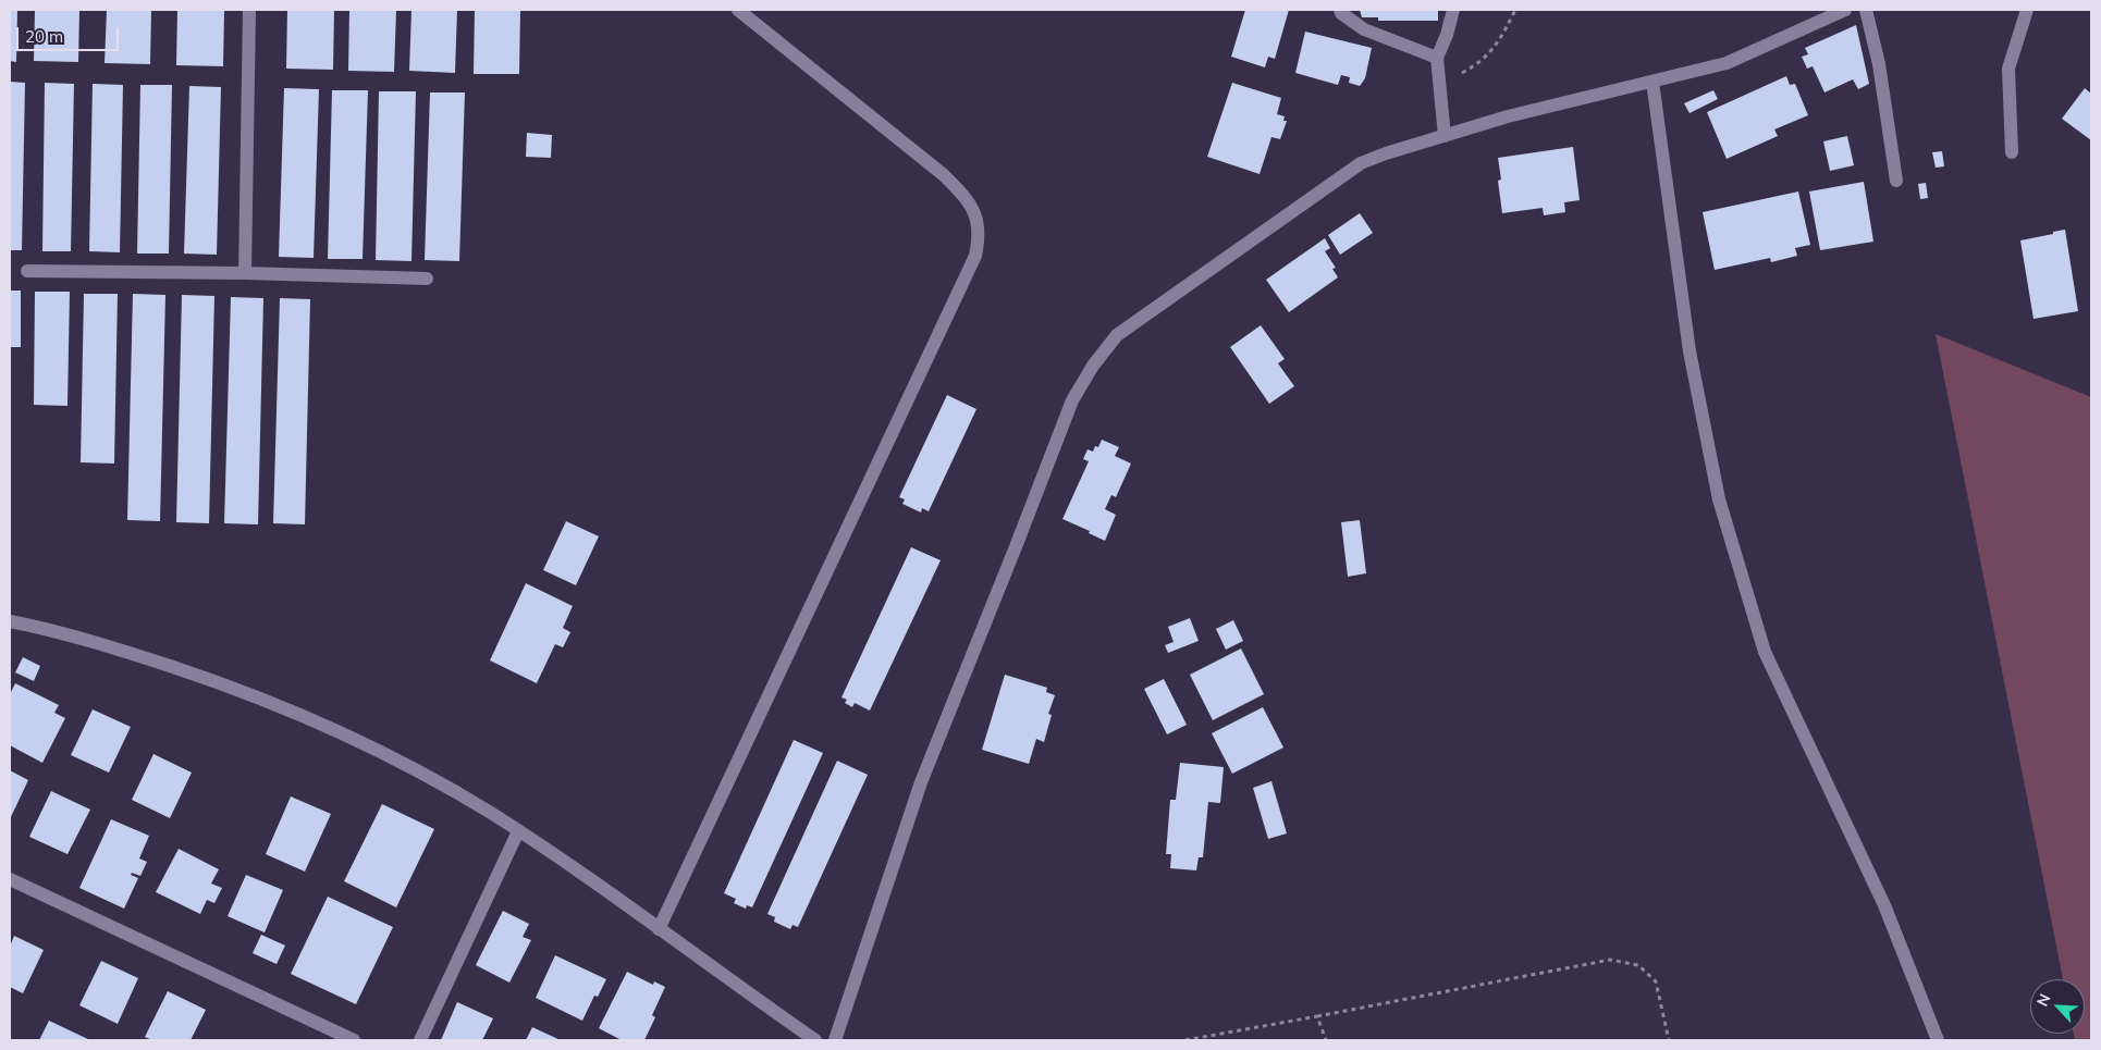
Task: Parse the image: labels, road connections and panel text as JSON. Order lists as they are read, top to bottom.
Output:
{
  "scale_bar": "20 m",
  "north": "top left"
}
